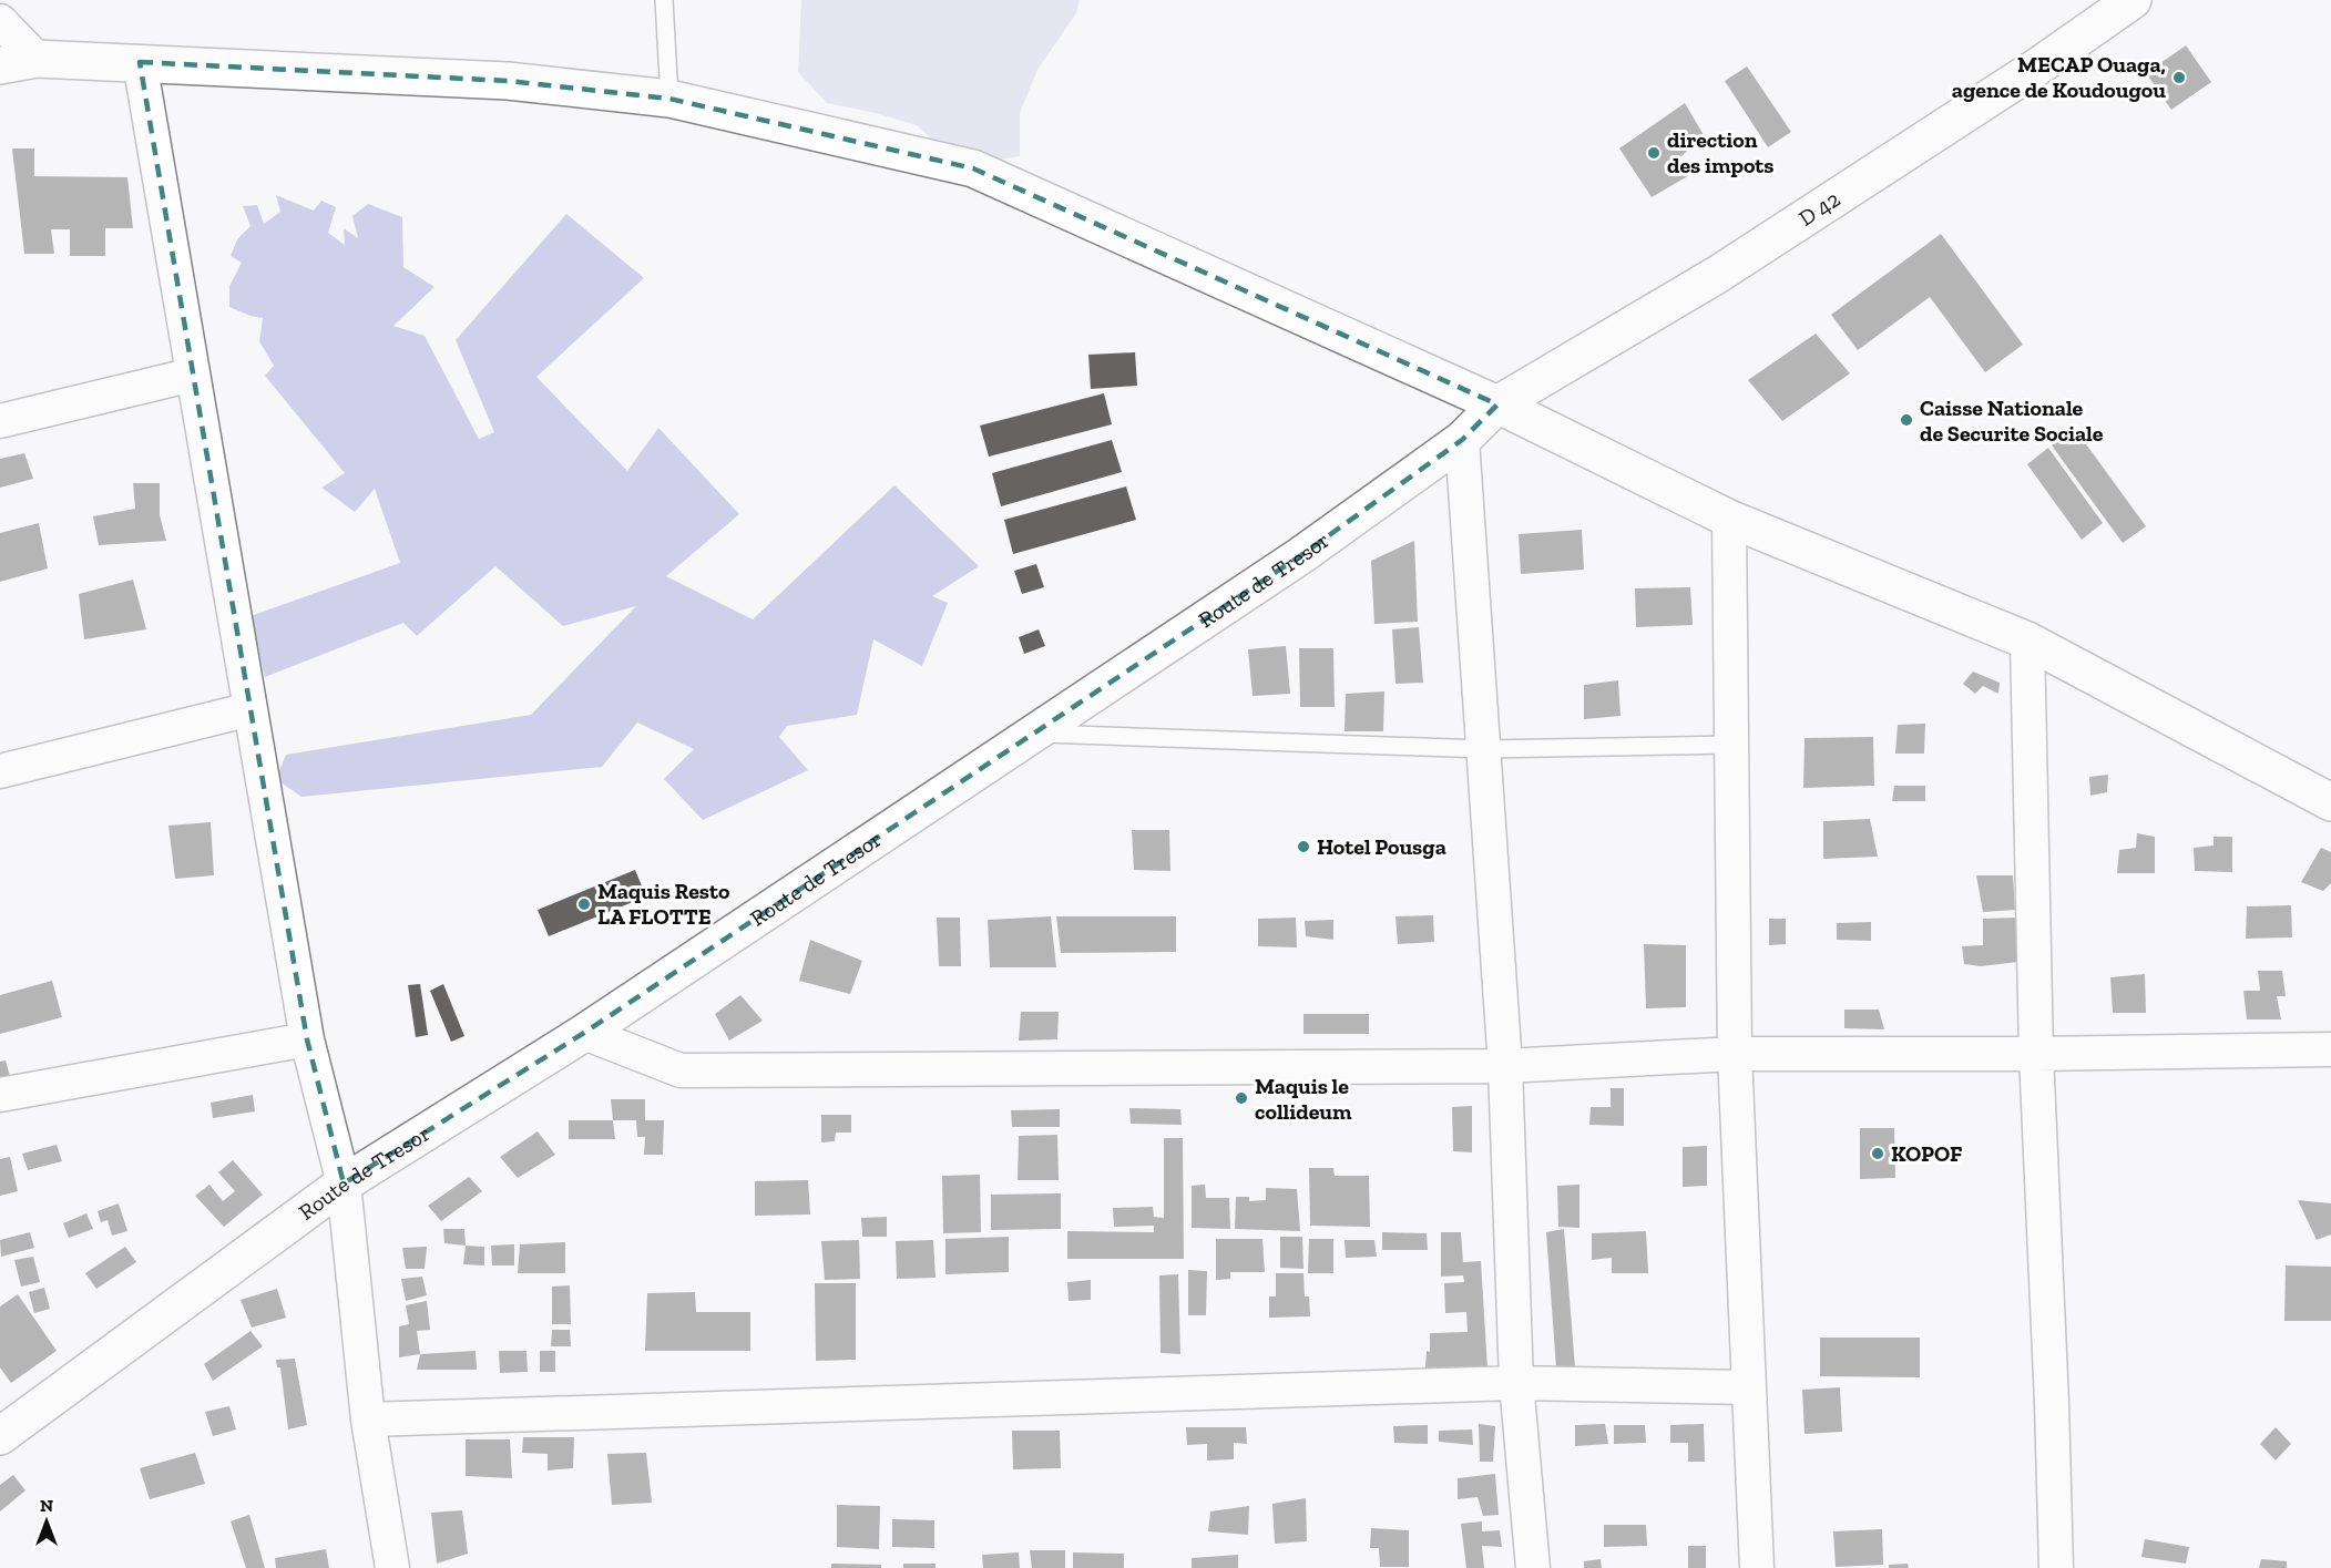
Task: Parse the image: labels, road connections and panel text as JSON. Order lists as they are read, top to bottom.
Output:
{
  "streets": {
    "street": ["D 42", "Route de Tresor"]
  },
  "crossings": [
    ["D 42", "Route de Tresor"]
  ],
  "places": [
    "MECAP Ouaga, agence de Koudougou",
    "direction des impots",
    "Caisse Nationale de Securite Sociale",
    "Hotel Pousga",
    "Maquis Resto LA FLOTTE",
    "Maquis le collideum",
    "KOPOF"
  ],
  "north": "top"
}
